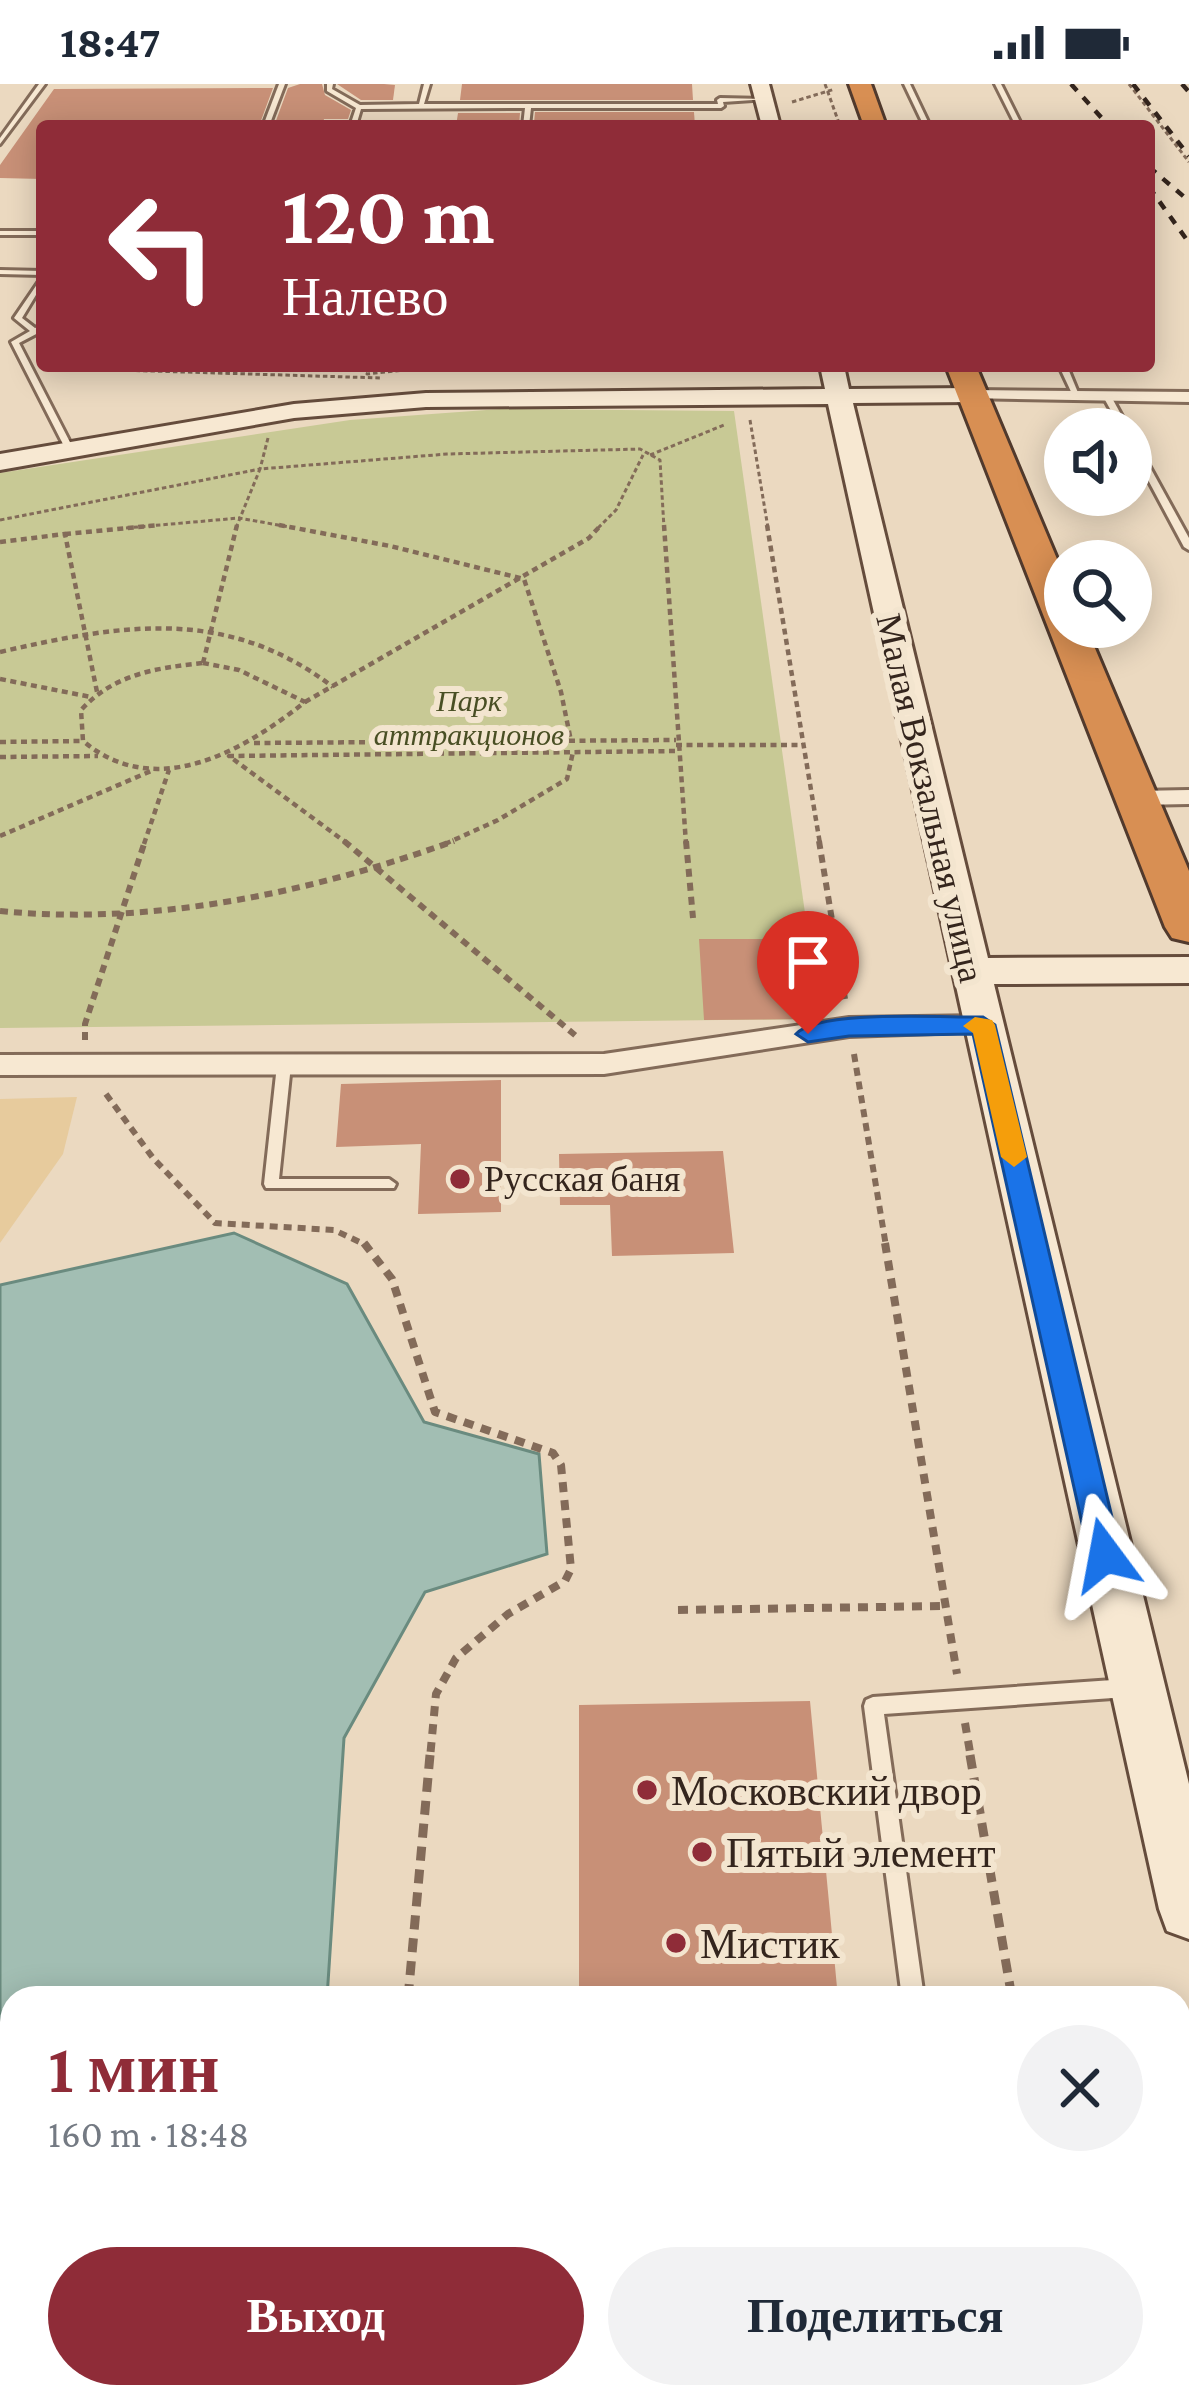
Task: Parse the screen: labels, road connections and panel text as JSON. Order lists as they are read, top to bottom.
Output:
{
  "streets": {
    "main road": ["Малая Вокзальная улица"]
  },
  "parks": ["Парк аттракционов"],
  "places": [
    "Русская баня",
    "Московский двор",
    "Пятый элемент",
    "Мистик"
  ],
  "page": {
    "status": "18:47",
    "turn": ["120 m", "Налево"],
    "heading": ["1 мин", "160 m · 18:48"],
    "buttons": ["Выход", "Поделиться"]
  }
}
